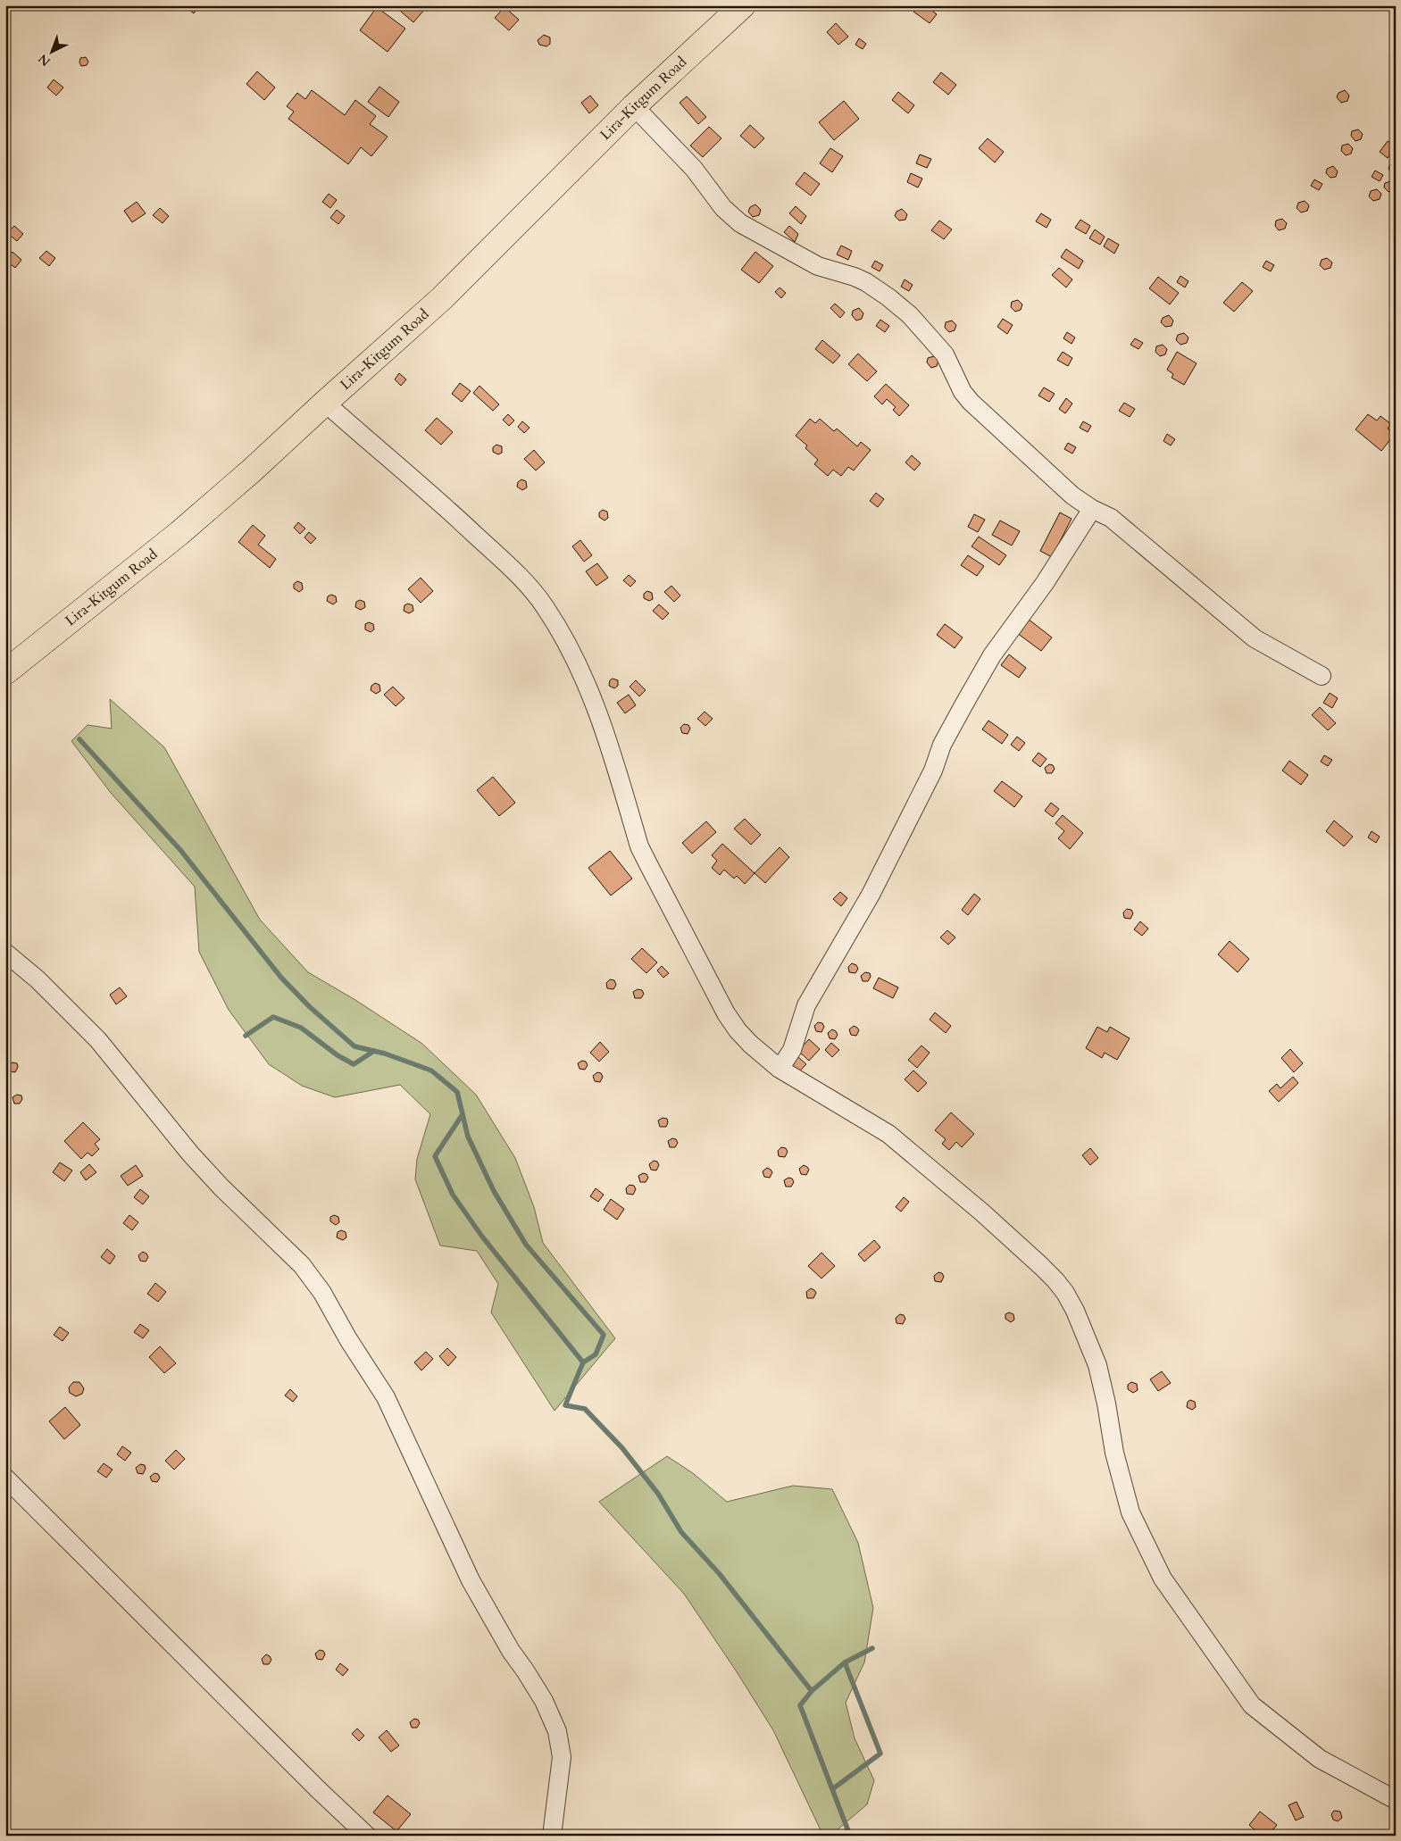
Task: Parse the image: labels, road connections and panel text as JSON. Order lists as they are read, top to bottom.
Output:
{
  "streets": {
    "main road": ["Lira-Kitgum Road"]
  },
  "north": "bottom left"
}
